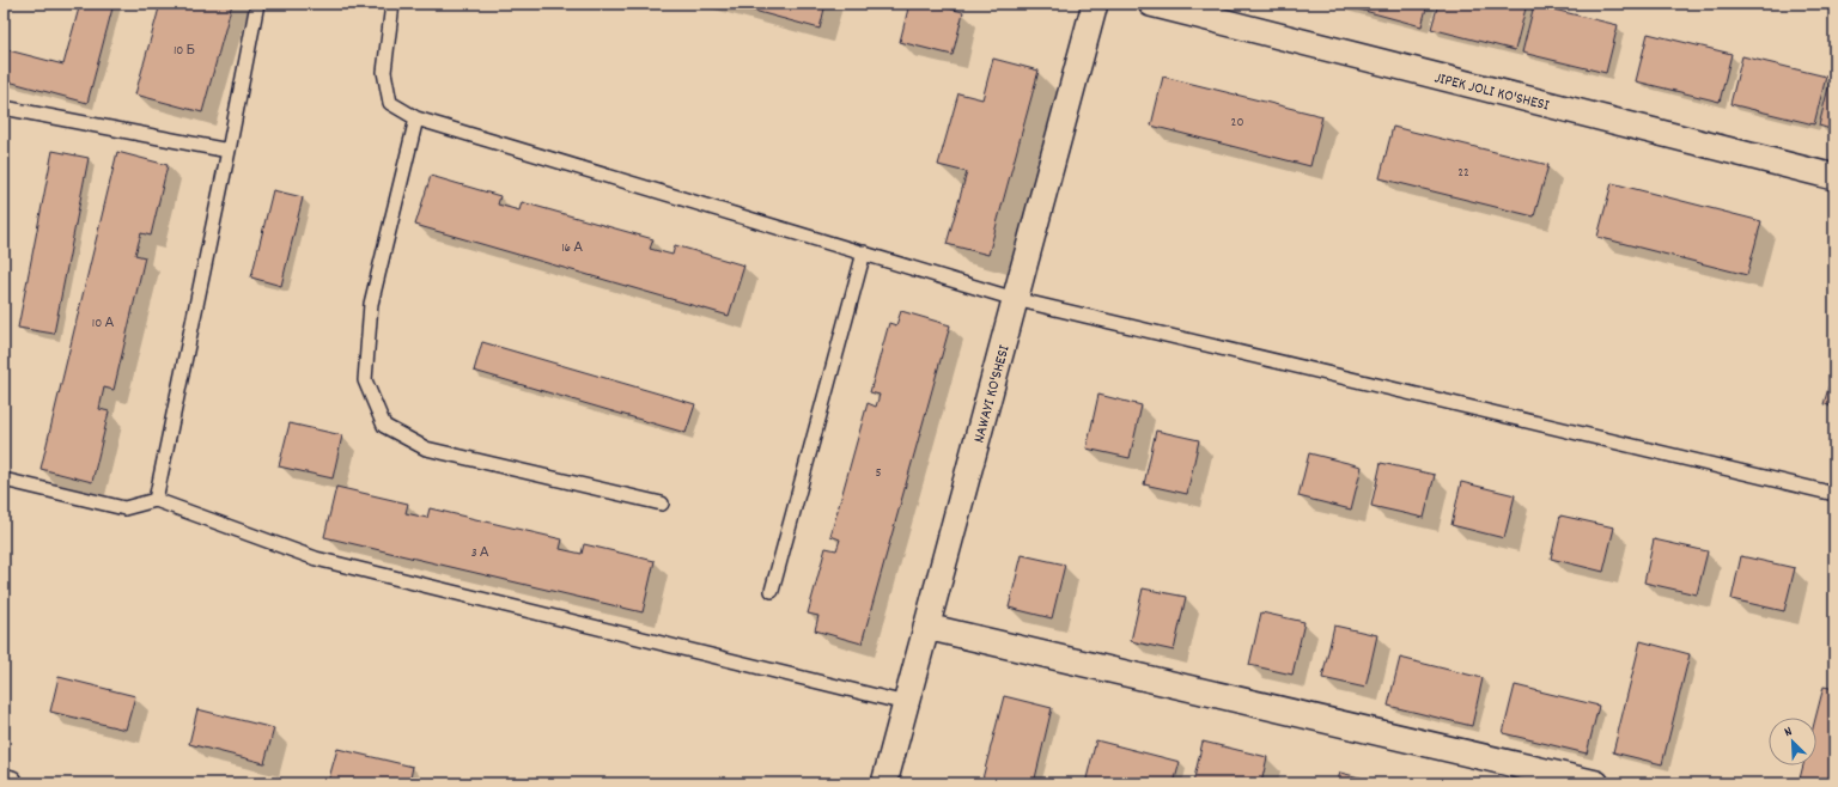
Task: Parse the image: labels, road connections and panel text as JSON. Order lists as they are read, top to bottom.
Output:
{
  "streets": {
    "street": ["JIPEK JOLI KO'SHESI", "NAWAYI KO'SHESI"]
  },
  "house_numbers": [
    "10 Б",
    "20",
    "22",
    "16 А",
    "10 А",
    "5",
    "3 А"
  ],
  "north": "top left"
}
